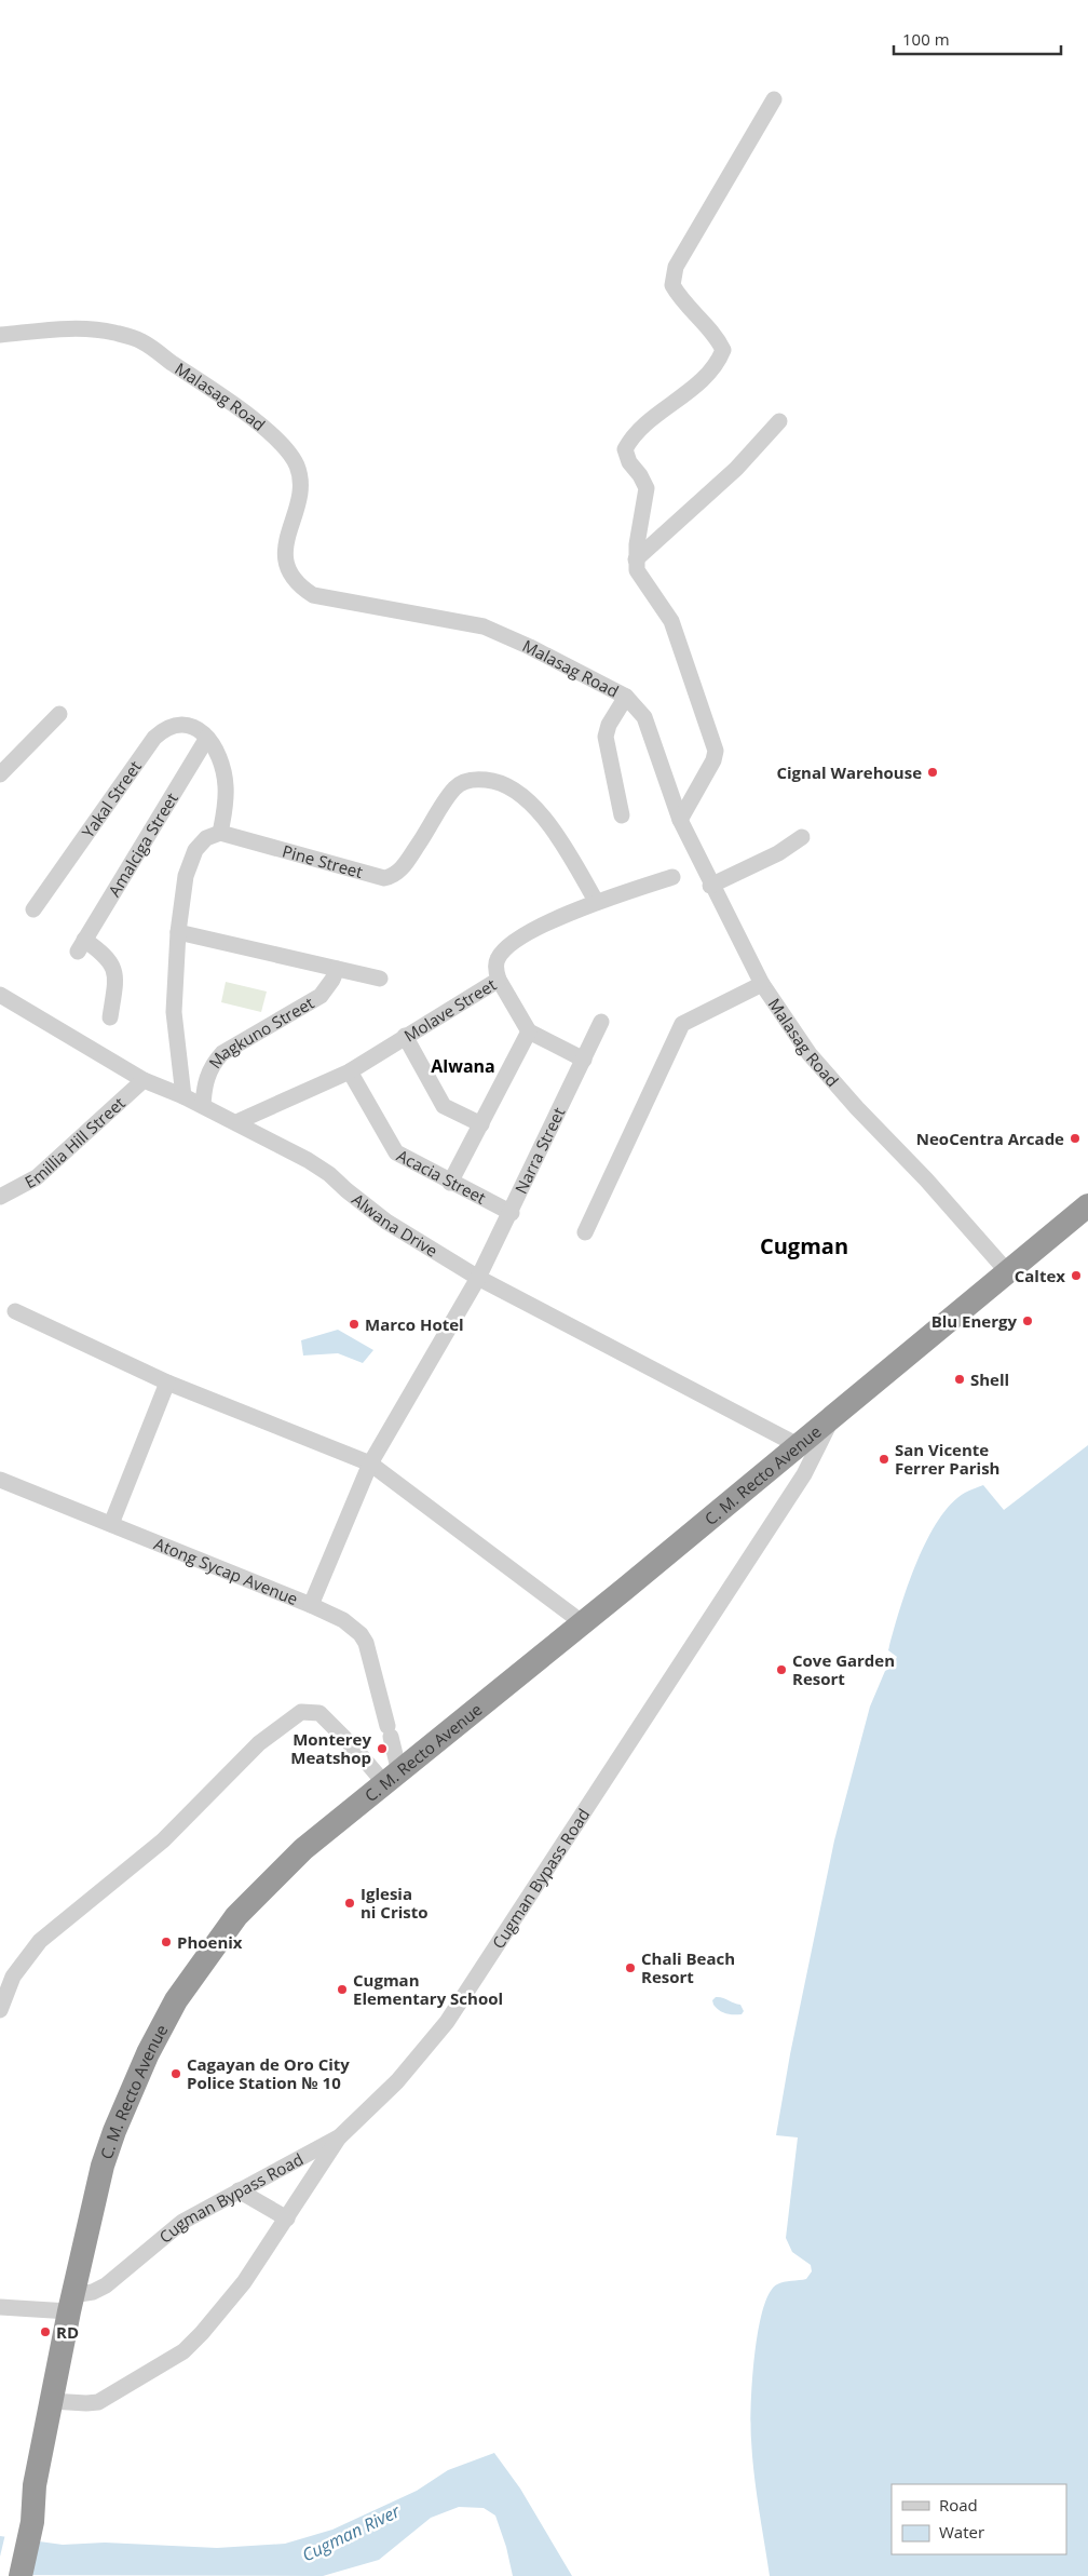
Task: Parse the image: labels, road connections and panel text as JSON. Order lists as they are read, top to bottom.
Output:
{
  "streets": {
    "highway": ["C. M. Recto Avenue"],
    "street": [
      "Malasag Road",
      "Yakal Street",
      "Amalciga Street",
      "Pine Street",
      "Molave Street",
      "Magkuno Street",
      "Emillia Hill Street",
      "Narra Street",
      "Acacia Street",
      "Alwana Drive",
      "Atong Sycap Avenue",
      "Cugman Bypass Road"
    ]
  },
  "crossings": [
    ["Malasag Road", "C. M. Recto Avenue"],
    ["Yakal Street", "Amalciga Street"],
    ["Pine Street", "Molave Street"],
    ["Molave Street", "Acacia Street"],
    ["Molave Street", "Alwana Drive"],
    ["Magkuno Street", "Alwana Drive"],
    ["Emillia Hill Street", "Alwana Drive"],
    ["Narra Street", "Acacia Street"],
    ["Narra Street", "Alwana Drive"],
    ["Narra Street", "Atong Sycap Avenue"],
    ["Alwana Drive", "C. M. Recto Avenue"],
    ["C. M. Recto Avenue", "Atong Sycap Avenue"],
    ["C. M. Recto Avenue", "Cugman Bypass Road"]
  ],
  "districts": ["Alwana", "Cugman"],
  "water": ["Cugman River"],
  "places": [
    "Cignal Warehouse",
    "NeoCentra Arcade",
    "Caltex",
    "Blu Energy",
    "Marco Hotel",
    "Shell",
    "San Vicente Ferrer Parish",
    "Cove Garden Resort",
    "Monterey Meatshop",
    "Iglesia ni Cristo",
    "Phoenix",
    "Chali Beach Resort",
    "Cugman Elementary School",
    "Cagayan de Oro City Police Station № 10",
    "RD"
  ],
  "legend": ["Road", "Water"],
  "scale_bar": "100 m"
}
